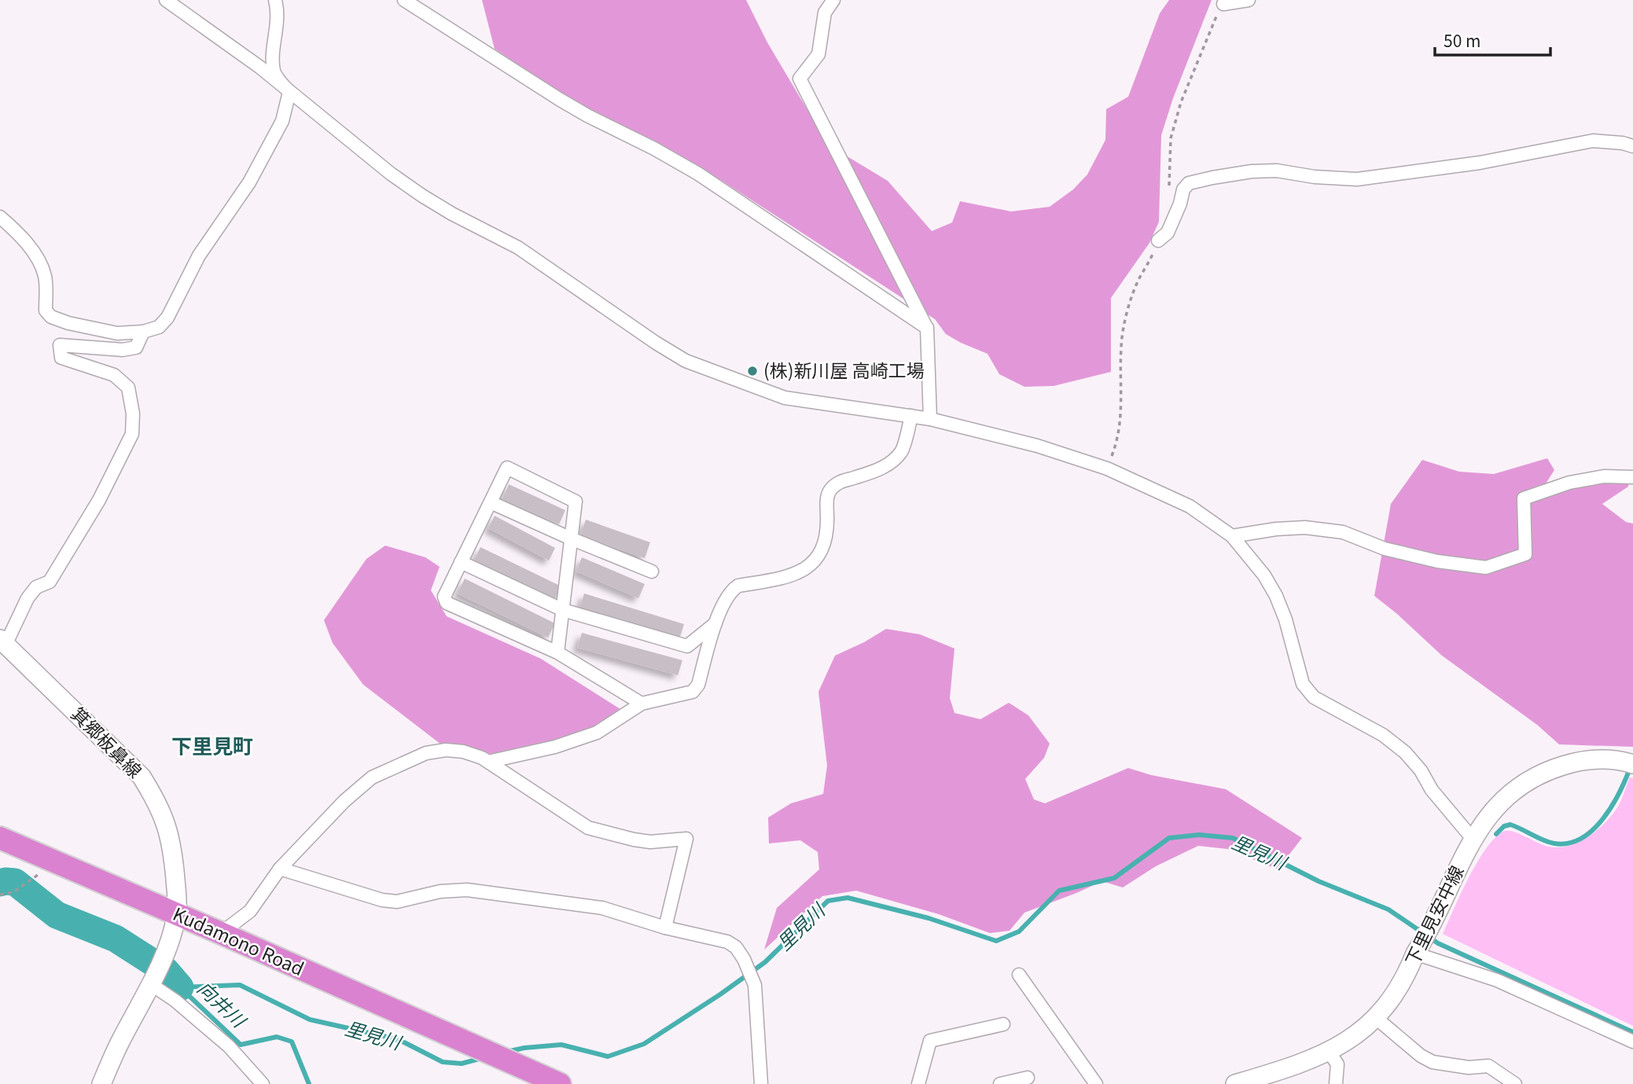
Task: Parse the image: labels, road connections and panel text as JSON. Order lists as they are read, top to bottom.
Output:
{
  "streets": {
    "highway": ["Kudamono Road"],
    "main road": ["箕郷板鼻線", "下里見安中線"]
  },
  "crossings": [
    ["箕郷板鼻線", "Kudamono Road"]
  ],
  "districts": ["下里見町"],
  "water": ["里見川", "向井川"],
  "places": ["(株)新川屋 高崎工場"],
  "scale_bar": "50 m"
}
